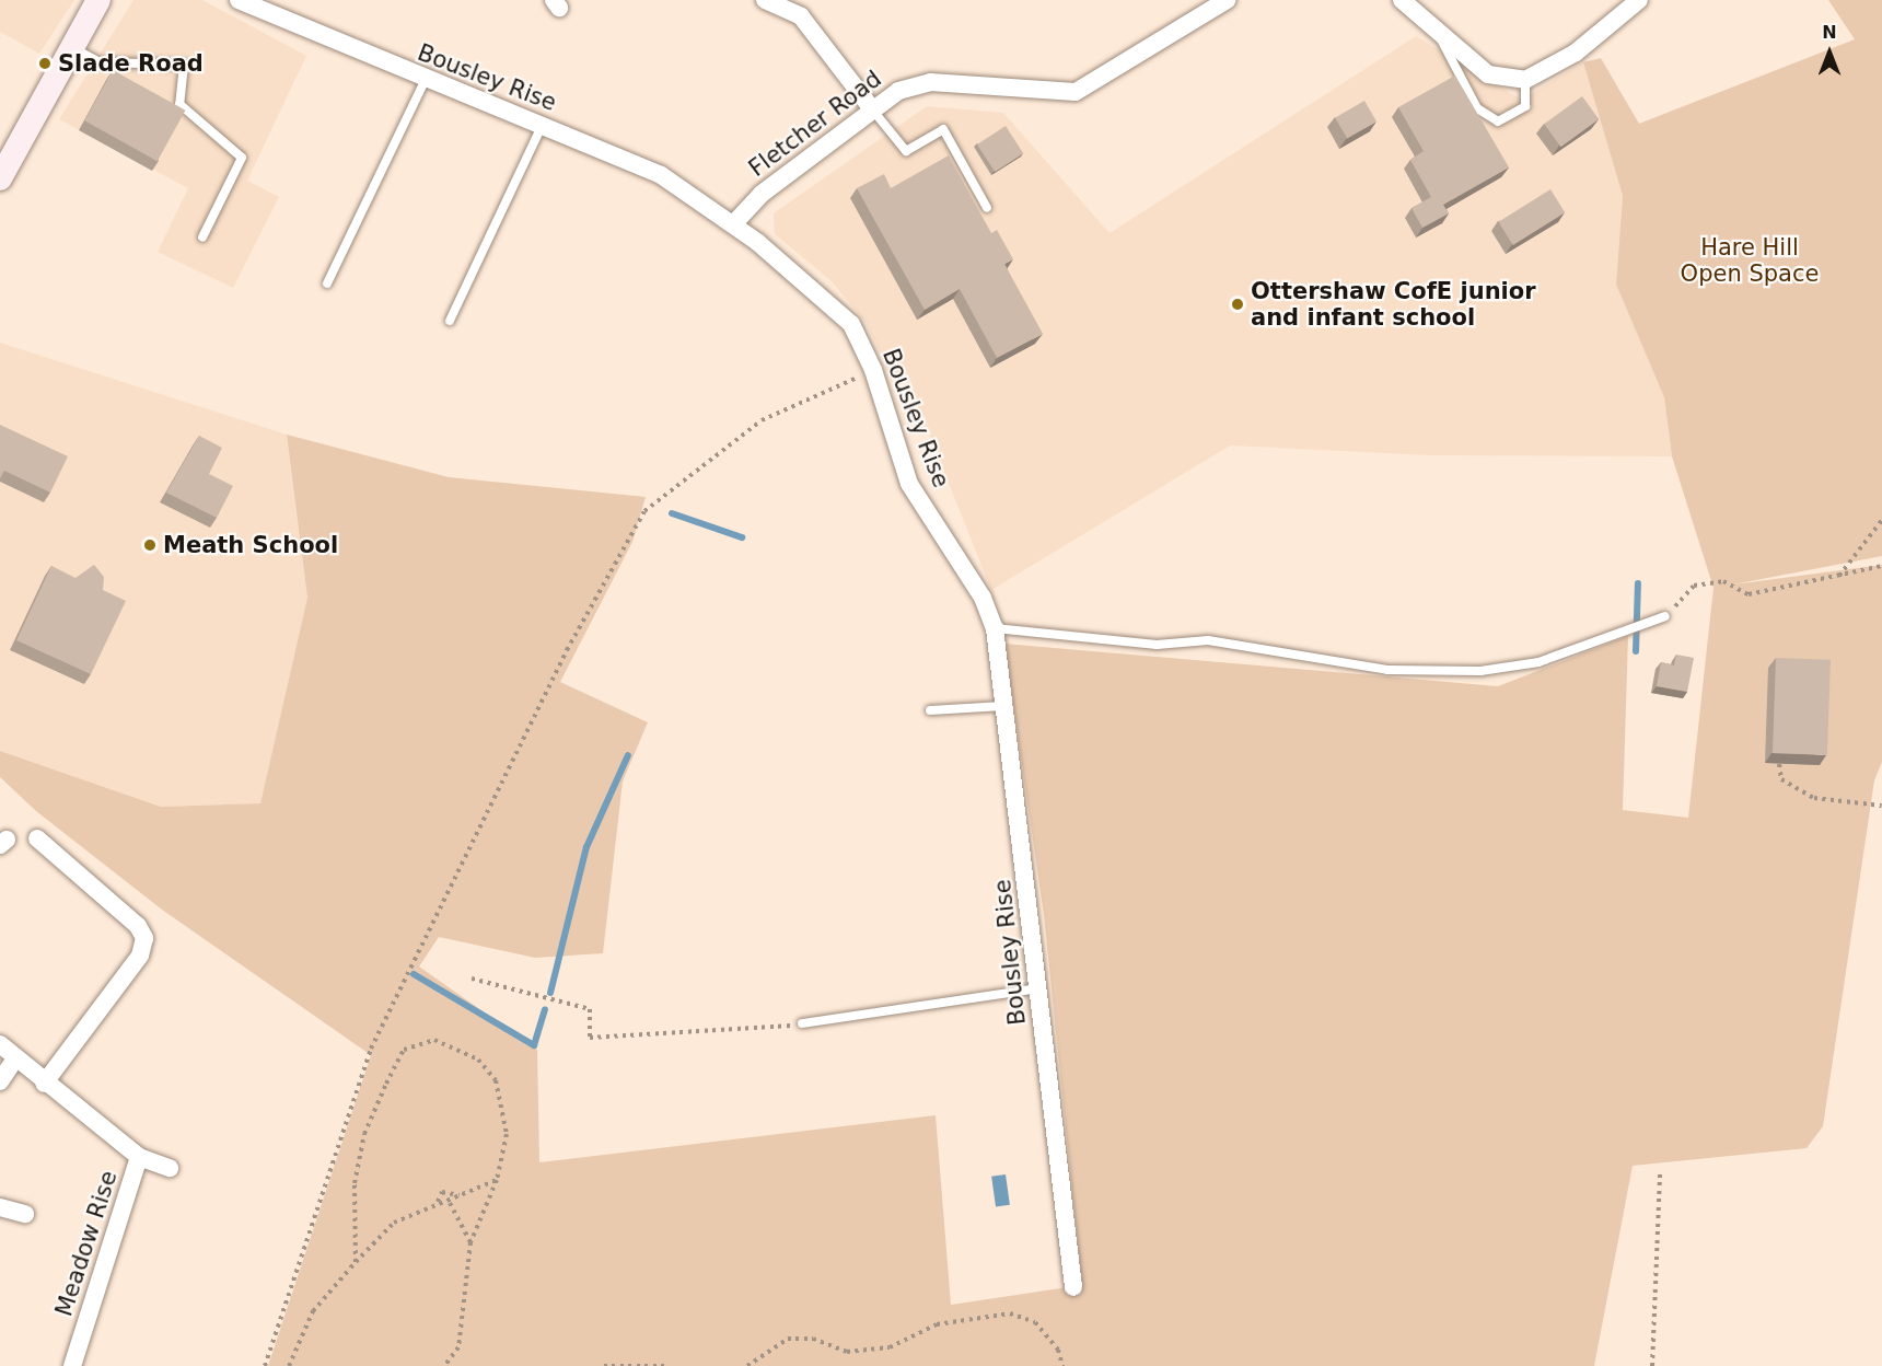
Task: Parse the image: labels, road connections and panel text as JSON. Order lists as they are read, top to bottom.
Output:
{
  "streets": {
    "street": ["Bousley Rise", "Fletcher Road", "Meadow Rise"]
  },
  "crossings": [
    ["Bousley Rise", "Fletcher Road"]
  ],
  "parks": ["Hare Hill Open Space"],
  "places": ["Slade Road", "Ottershaw CofE junior and infant school", "Meath School"],
  "north": "top"
}
